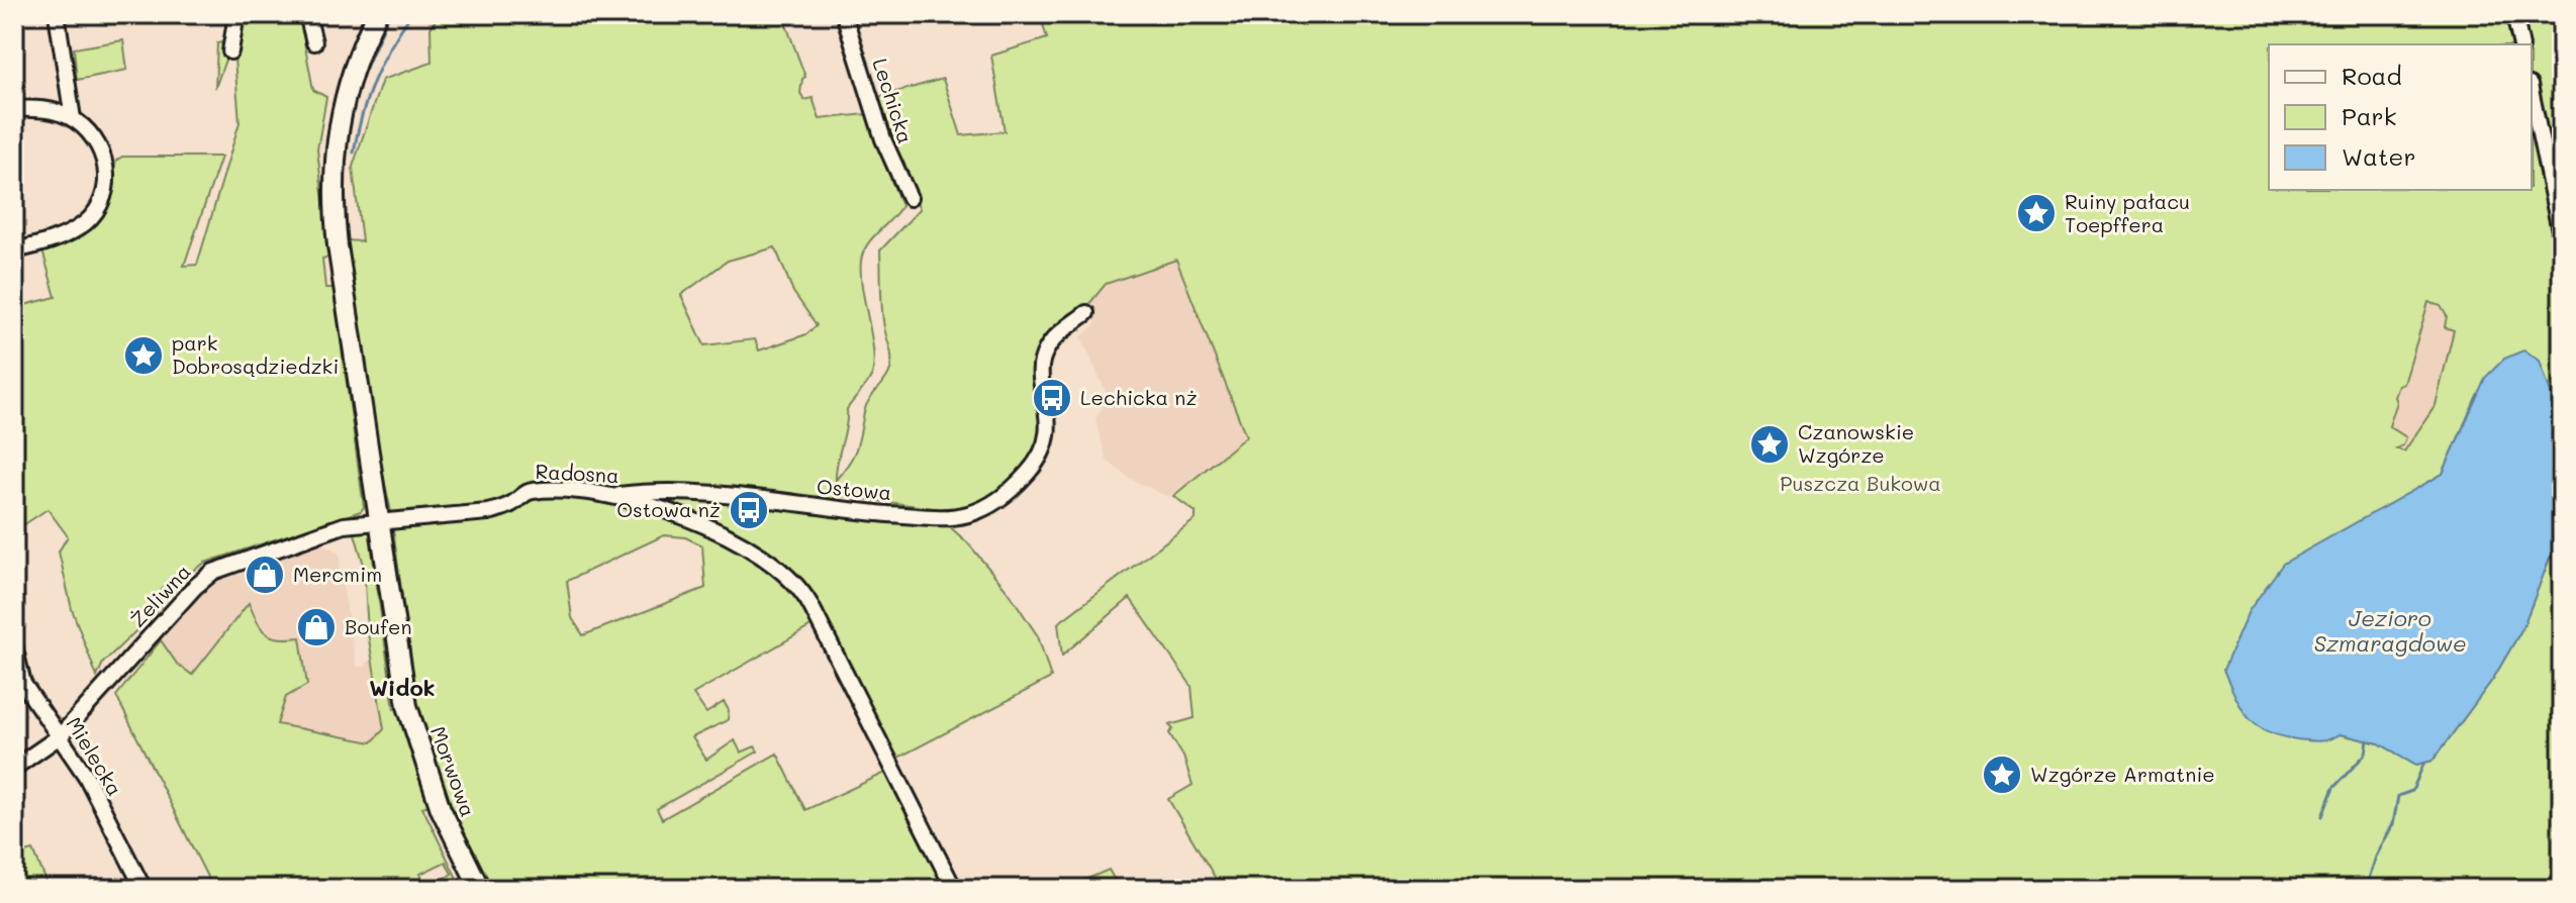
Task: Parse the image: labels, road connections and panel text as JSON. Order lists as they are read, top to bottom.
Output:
{
  "streets": {
    "main road": ["Morwowa"],
    "street": [
      "Lechicka",
      "Radosna",
      "Ostowa",
      "Żeliwna",
      "Mielecka"
    ]
  },
  "crossings": [
    ["Radosna", "Ostowa"],
    ["Radosna", "Żeliwna"],
    ["Radosna", "Morwowa"],
    ["Żeliwna", "Mielecka"],
    ["Żeliwna", "Morwowa"]
  ],
  "districts": ["Widok"],
  "water": ["Jezioro Szmaragdowe"],
  "parks": ["Puszcza Bukowa"],
  "places": {
    "place": [
      "Ruiny pałacu Toepffera",
      "park Dobrosądziedzki",
      "Czanowskie Wzgórze",
      "Wzgórze Armatnie"
    ],
    "bus stop": ["Lechicka nż", "Ostowa nż"],
    "shop": ["Mercmim", "Boufen"]
  },
  "legend": ["Road", "Park", "Water"]
}
